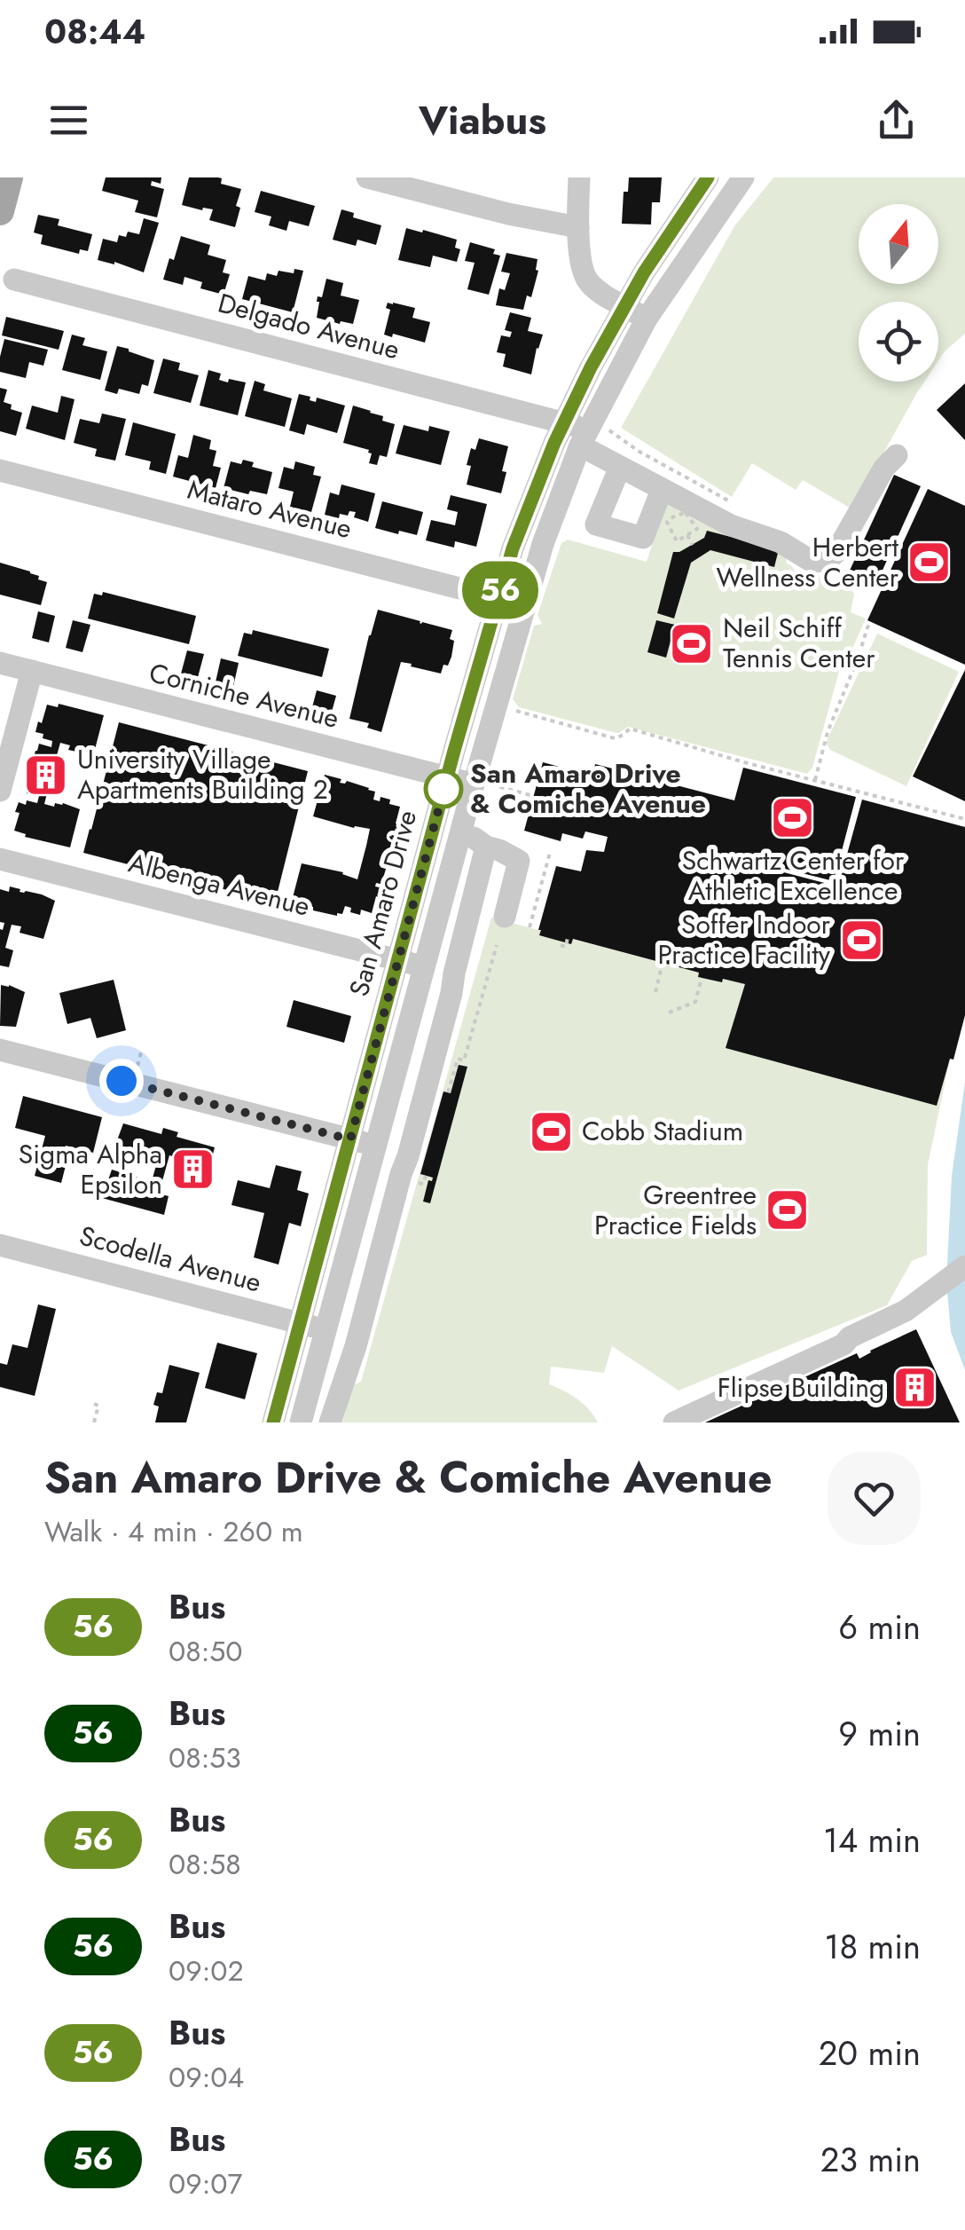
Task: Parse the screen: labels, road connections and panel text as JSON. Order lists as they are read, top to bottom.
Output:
{
  "streets": {
    "street": [
      "Delgado Avenue",
      "Mataro Avenue",
      "Corniche Avenue",
      "Albenga Avenue",
      "San Amaro Drive",
      "Scodella Avenue"
    ]
  },
  "crossings": [
    ["Delgado Avenue", "San Amaro Drive"],
    ["Mataro Avenue", "San Amaro Drive"],
    ["Corniche Avenue", "San Amaro Drive"],
    ["Albenga Avenue", "San Amaro Drive"],
    ["San Amaro Drive", "Scodella Avenue"]
  ],
  "places": {
    "sports": [
      "Herbert Wellness Center",
      "Neil Schiff Tennis Center",
      "Schwartz Center for Athletic Excellence",
      "Soffer Indoor Practice Facility",
      "Cobb Stadium",
      "Greentree Practice Fields"
    ],
    "building": ["University Village Apartments Building 2", "Sigma Alpha Epsilon", "Flipse Building"],
    "other": ["San Amaro Drive & Comiche Avenue"]
  },
  "lines": ["bus line 56"],
  "north": "top",
  "page": {
    "status": "08:44",
    "header": "Viabus",
    "on_map": "56",
    "heading": ["San Amaro Drive & Comiche Avenue", "Walk · 4 min · 260 m"],
    "list": [
      {
        "mark": "56",
        "name": "Bus",
        "note": "08:50",
        "value": "6 min"
      },
      {
        "mark": "56",
        "name": "Bus",
        "note": "08:53",
        "value": "9 min"
      },
      {
        "mark": "56",
        "name": "Bus",
        "note": "08:58",
        "value": "14 min"
      },
      {
        "mark": "56",
        "name": "Bus",
        "note": "09:02",
        "value": "18 min"
      },
      {
        "mark": "56",
        "name": "Bus",
        "note": "09:04",
        "value": "20 min"
      },
      {
        "mark": "56",
        "name": "Bus",
        "note": "09:07",
        "value": "23 min"
      }
    ]
  }
}
